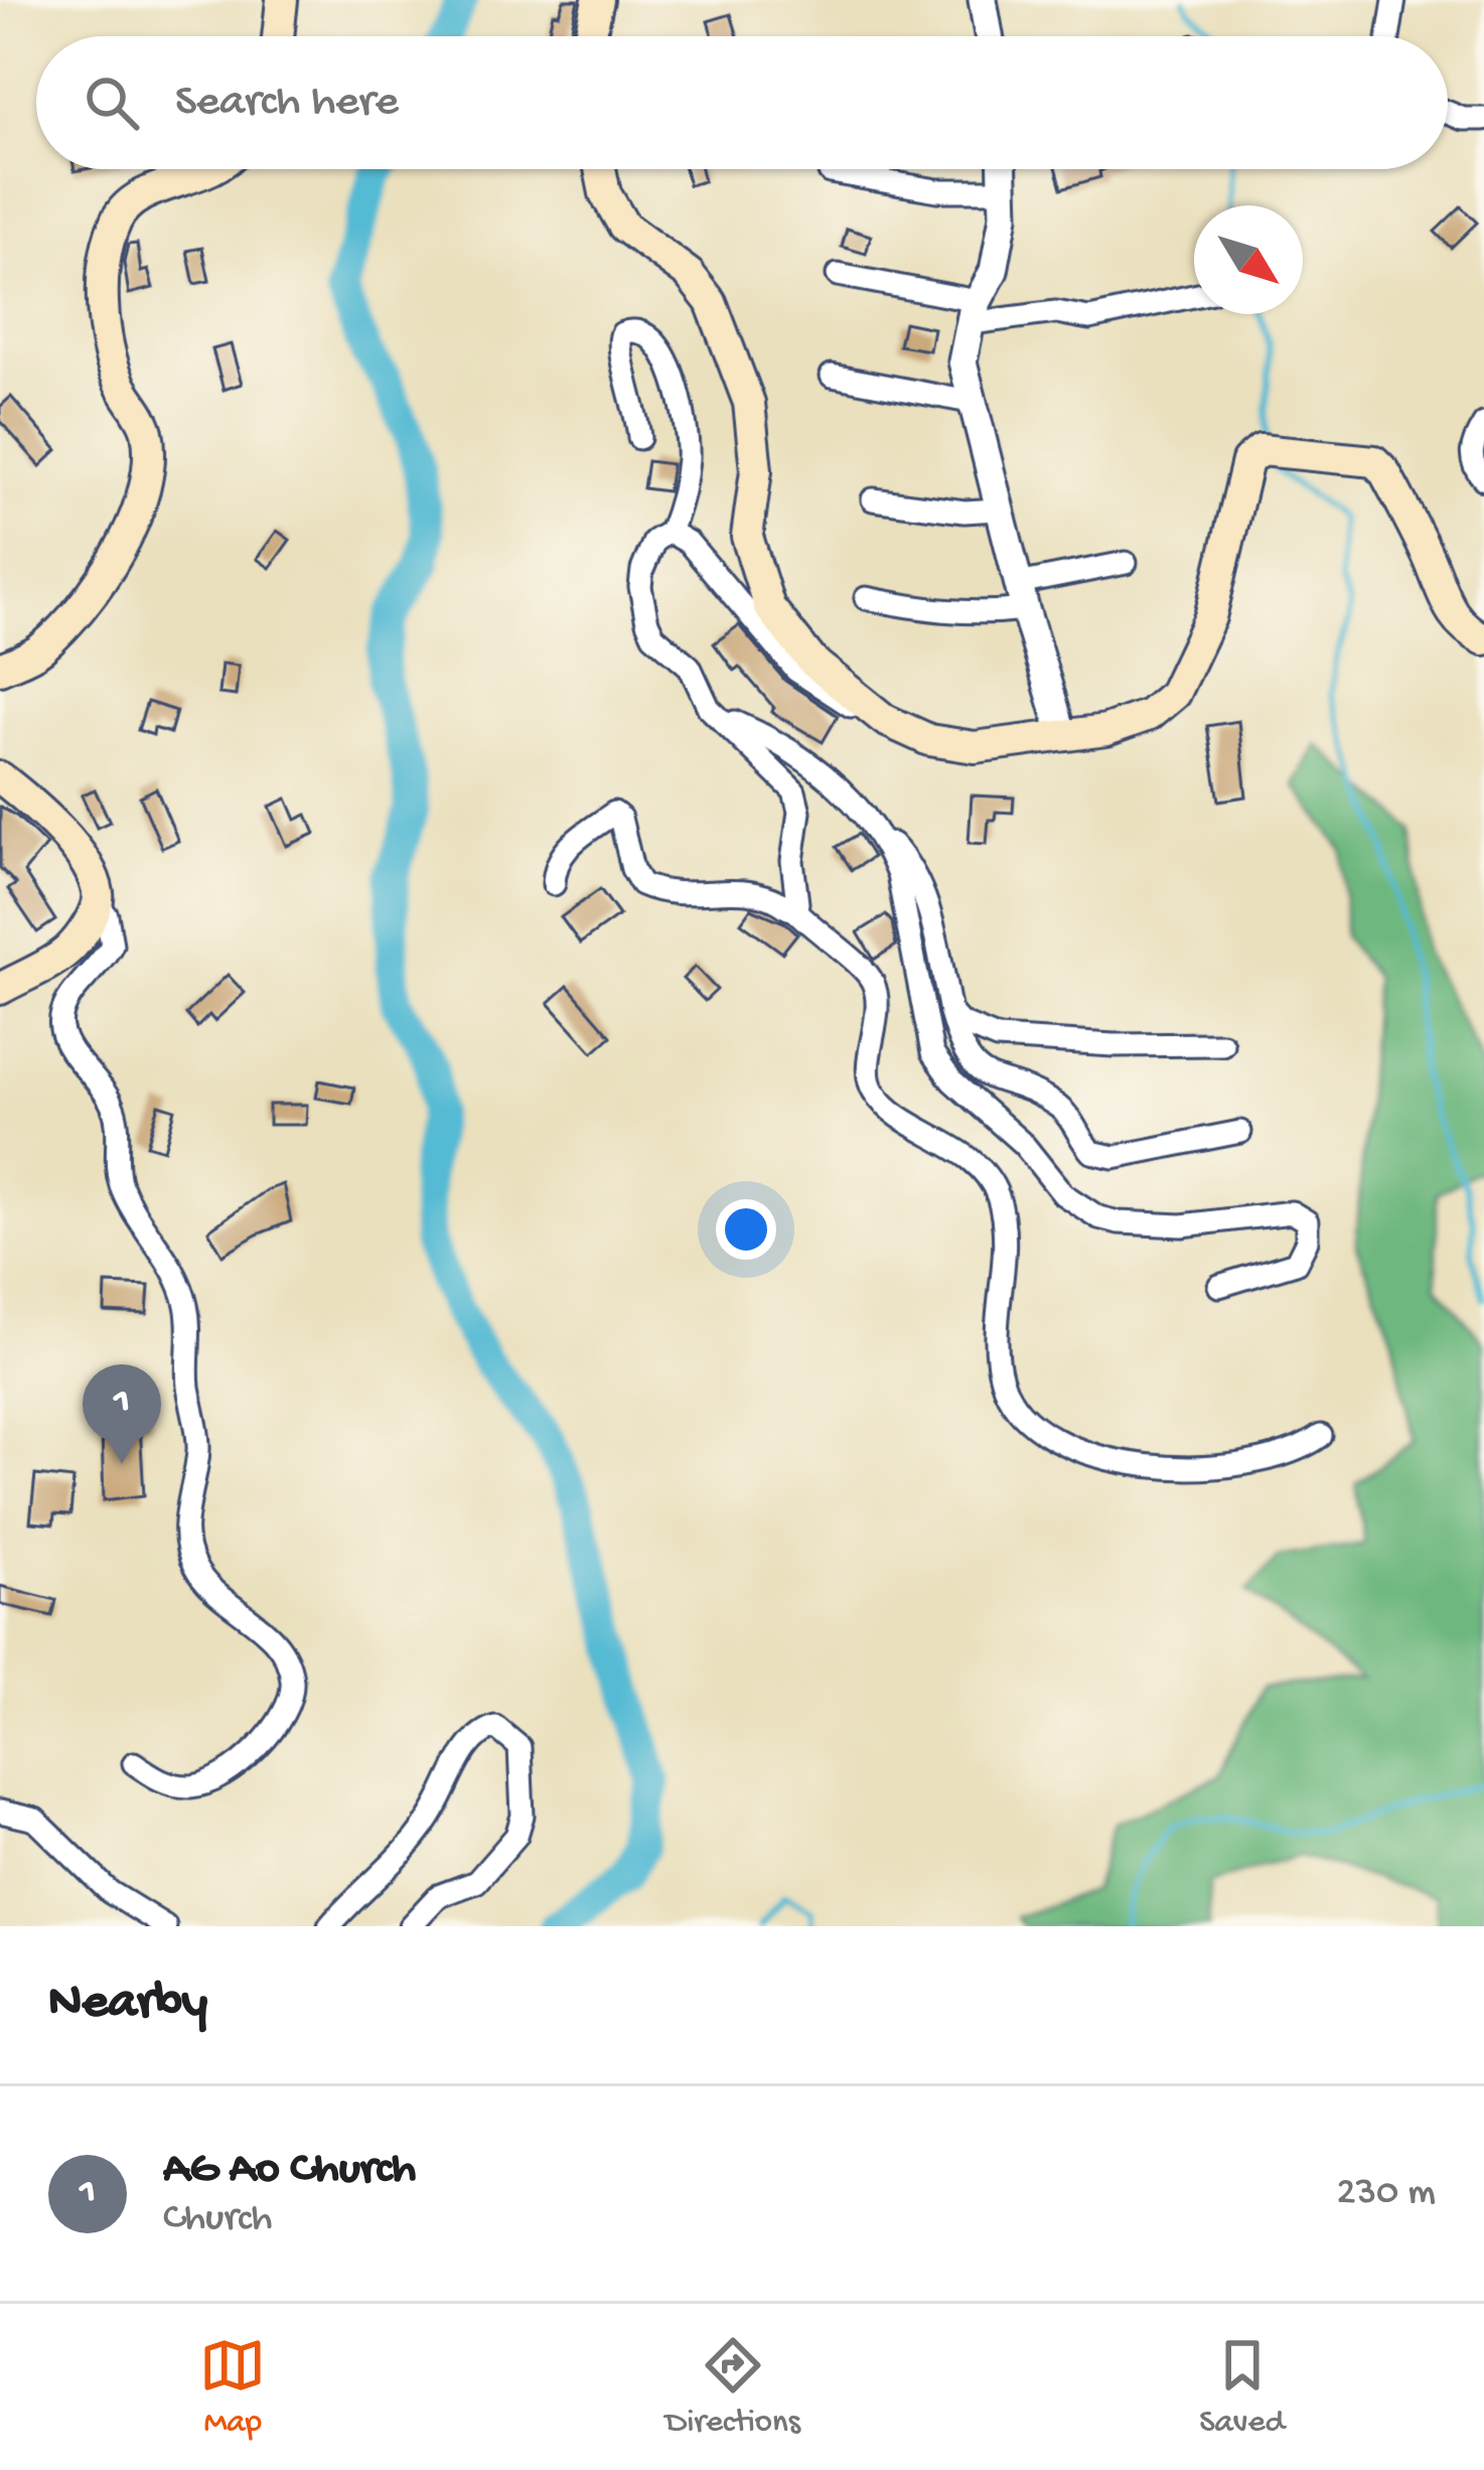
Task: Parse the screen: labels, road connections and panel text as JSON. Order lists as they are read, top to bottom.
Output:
{
  "north": "bottom right",
  "page": {
    "search": "Search here",
    "pins": "1",
    "heading": "Nearby",
    "list": [
      {
        "mark": "1",
        "name": "AG Ao Church",
        "note": "Church",
        "value": "230 m"
      }
    ],
    "nav": ["Map", "Directions", "Saved"]
  }
}
